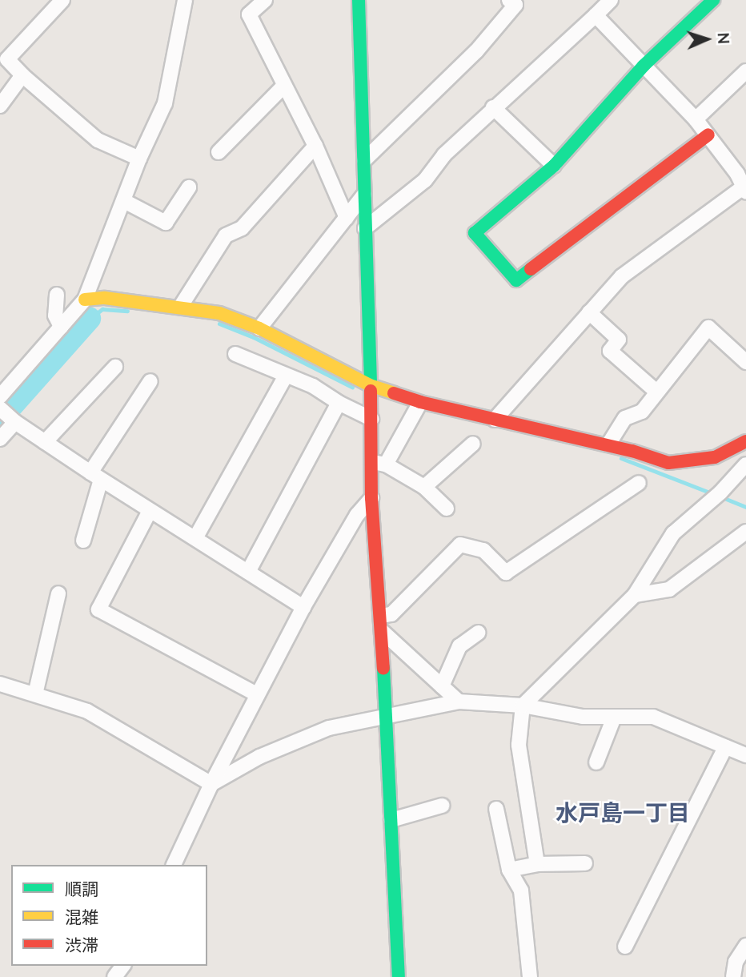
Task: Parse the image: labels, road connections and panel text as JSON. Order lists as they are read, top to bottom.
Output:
{
  "districts": ["水戸島一丁目"],
  "legend": ["順調", "混雑", "渋滞"],
  "north": "right"
}
